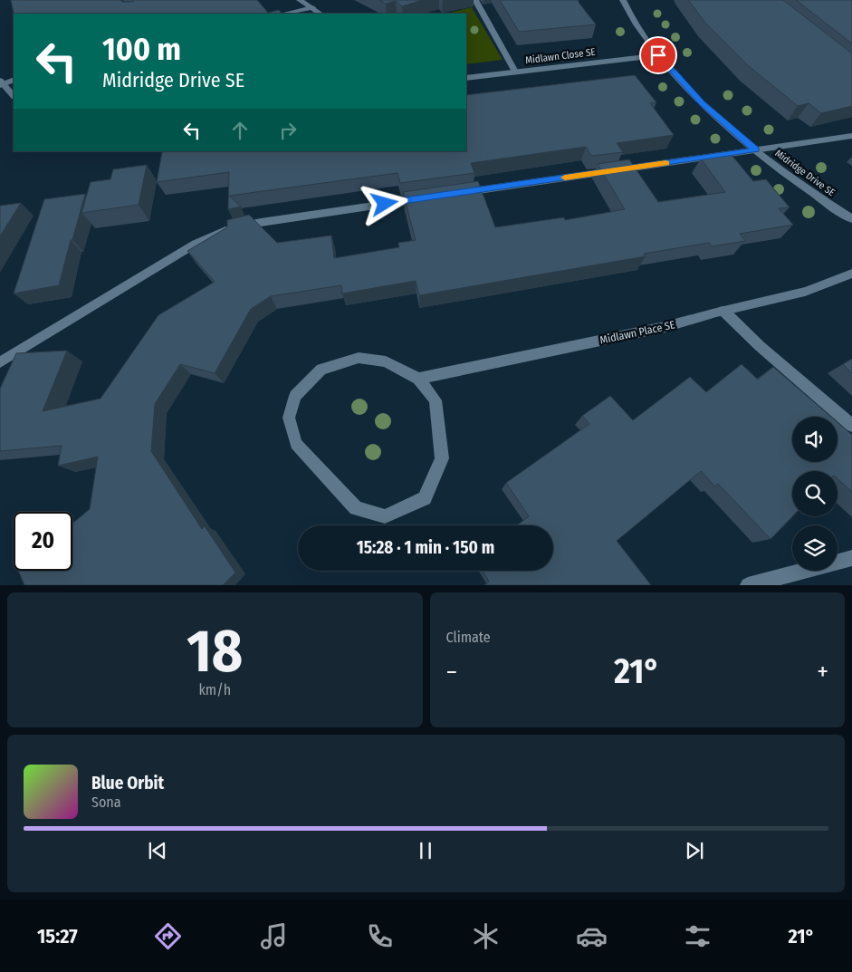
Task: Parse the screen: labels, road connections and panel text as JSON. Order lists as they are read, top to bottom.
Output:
{
  "streets": {
    "street": ["Midlawn Close SE", "Midridge Drive SE", "Midlawn Place SE"]
  },
  "crossings": [
    ["Midlawn Close SE", "Midridge Drive SE"]
  ],
  "page": {
    "turn": ["100 m", "Midridge Drive SE"],
    "limit": "20",
    "trip": "15:28 · 1 min · 150 m",
    "tile": [
      ["18", "km/h"],
      "Climate"
    ],
    "heat": ["−", "21°", "+"],
    "song": ["Blue Orbit", "Sona"],
    "tabs": ["15:27", "21°"]
  }
}
